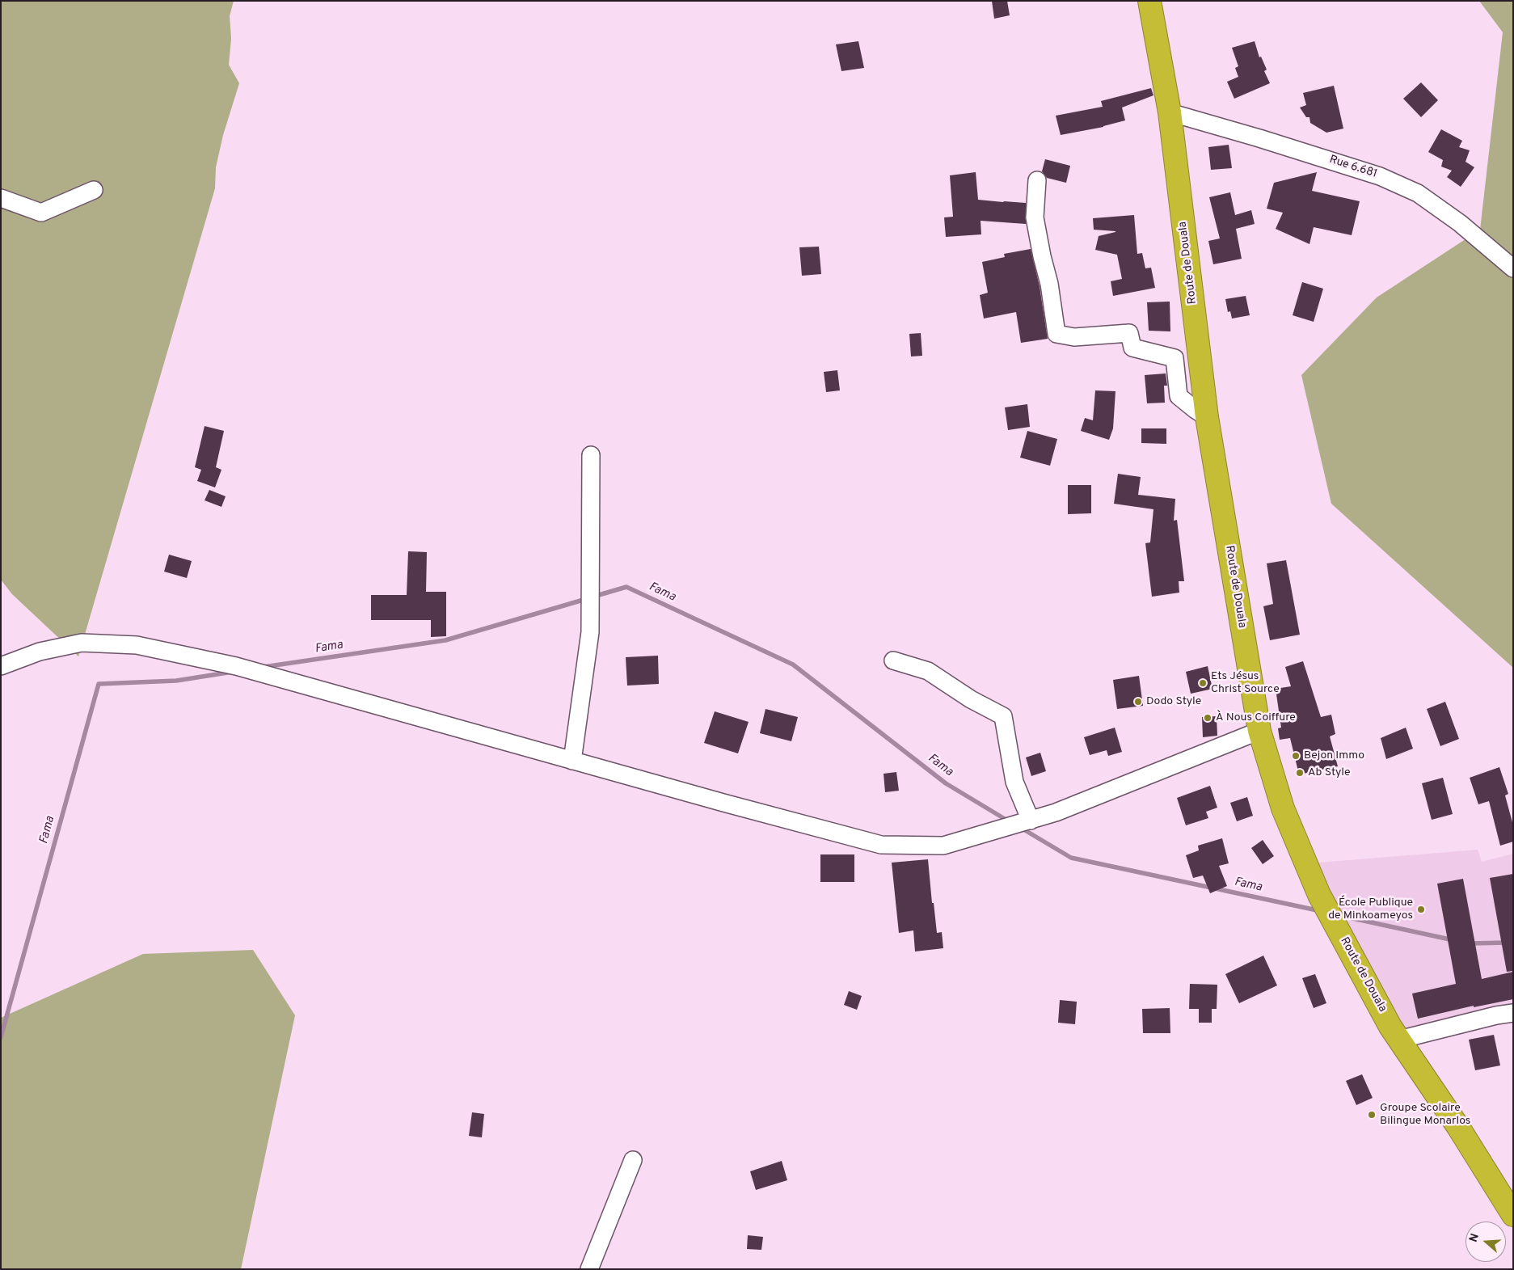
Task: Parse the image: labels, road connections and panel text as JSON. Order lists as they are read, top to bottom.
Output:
{
  "streets": {
    "highway": ["Route de Douala"],
    "street": ["Rue 6.681"]
  },
  "crossings": [
    ["Rue 6.681", "Route de Douala"]
  ],
  "water": ["Fama"],
  "places": [
    "Ets Jésus Christ Source",
    "Dodo Style",
    "À Nous Coiffure",
    "Bejon Immo",
    "Ab Style",
    "École Publique de Minkoameyos",
    "Groupe Scolaire Bilingue Monarlos"
  ],
  "north": "left"
}
